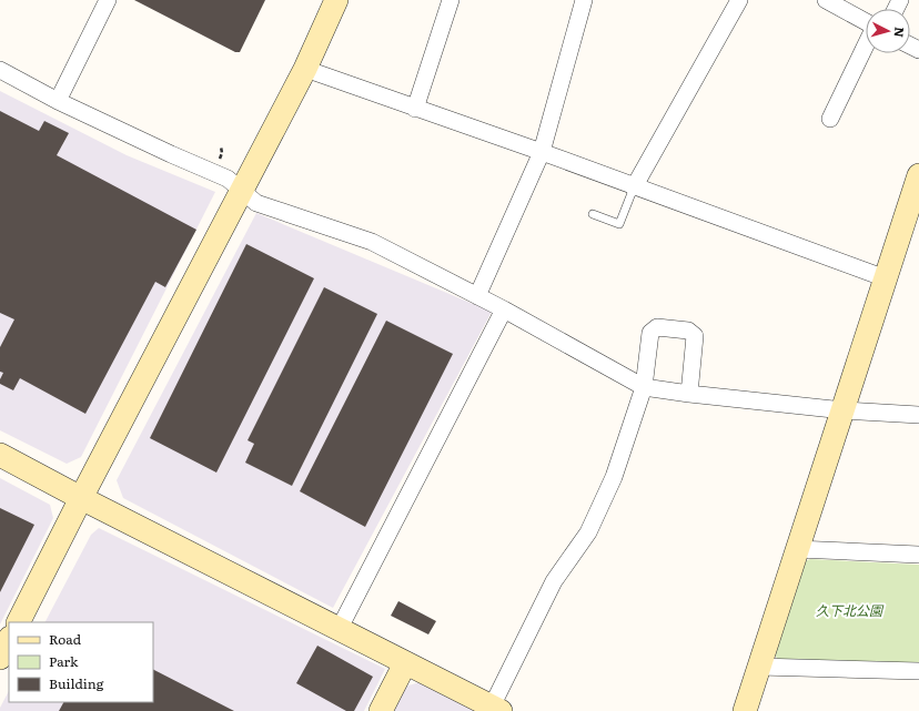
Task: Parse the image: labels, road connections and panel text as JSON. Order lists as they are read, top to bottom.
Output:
{
  "parks": ["久下北公園"],
  "legend": ["Road", "Park", "Building"],
  "north": "right"
}
